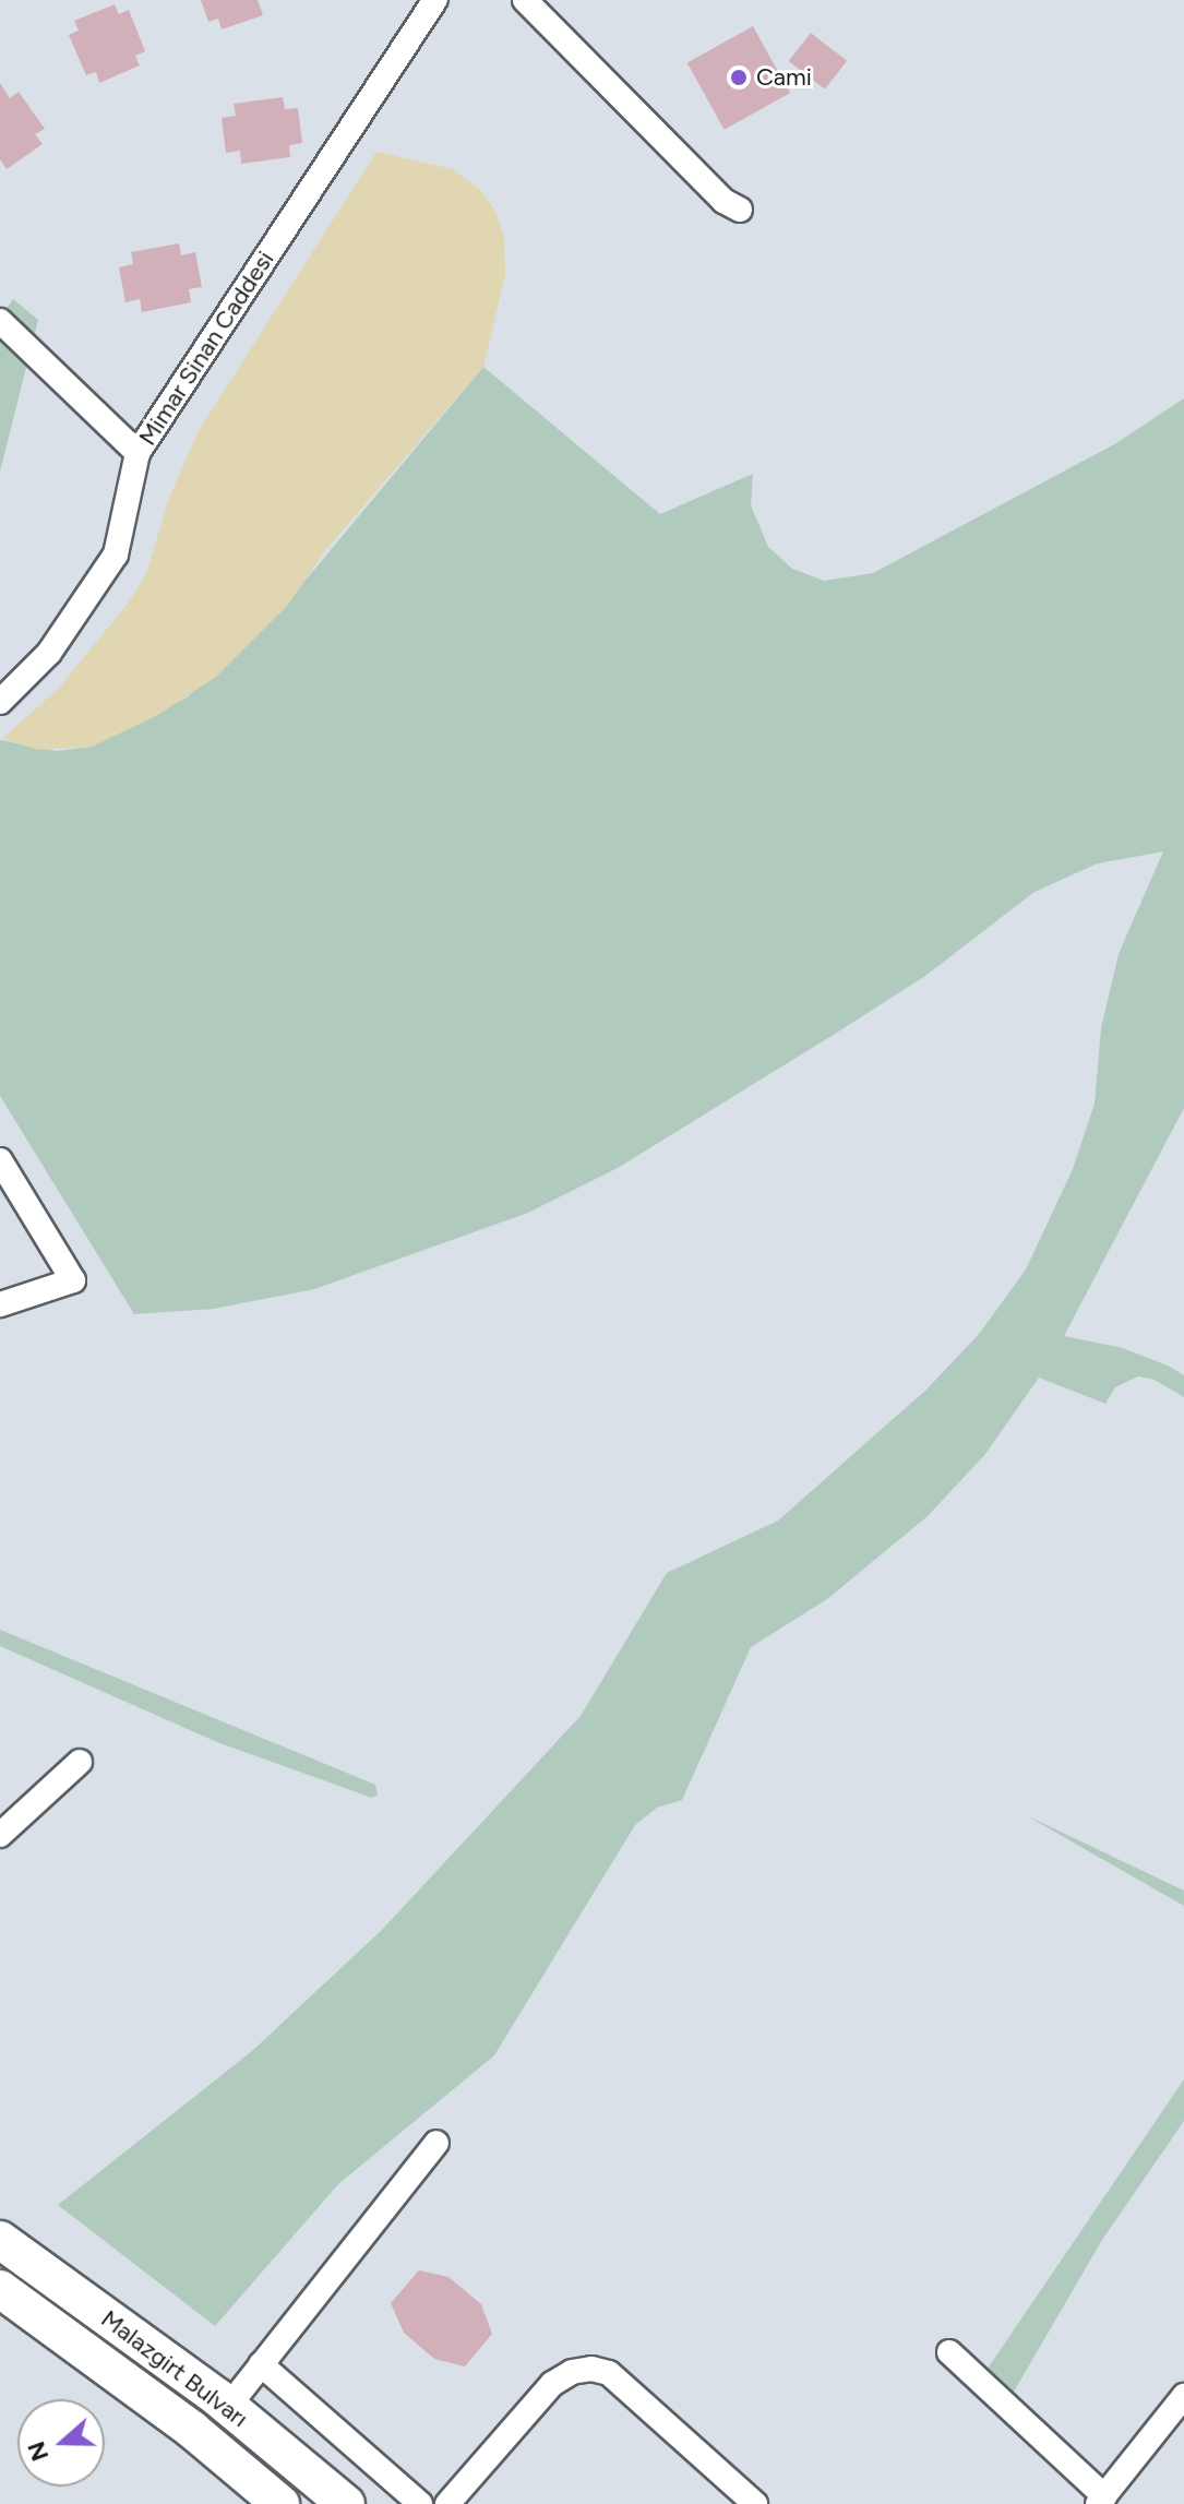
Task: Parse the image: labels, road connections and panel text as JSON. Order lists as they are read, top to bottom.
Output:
{
  "streets": {
    "highway": ["Malazgirt Bulvarı"],
    "street": ["Mimar Sinan Caddesi"]
  },
  "places": ["Cami"],
  "north": "left"
}
